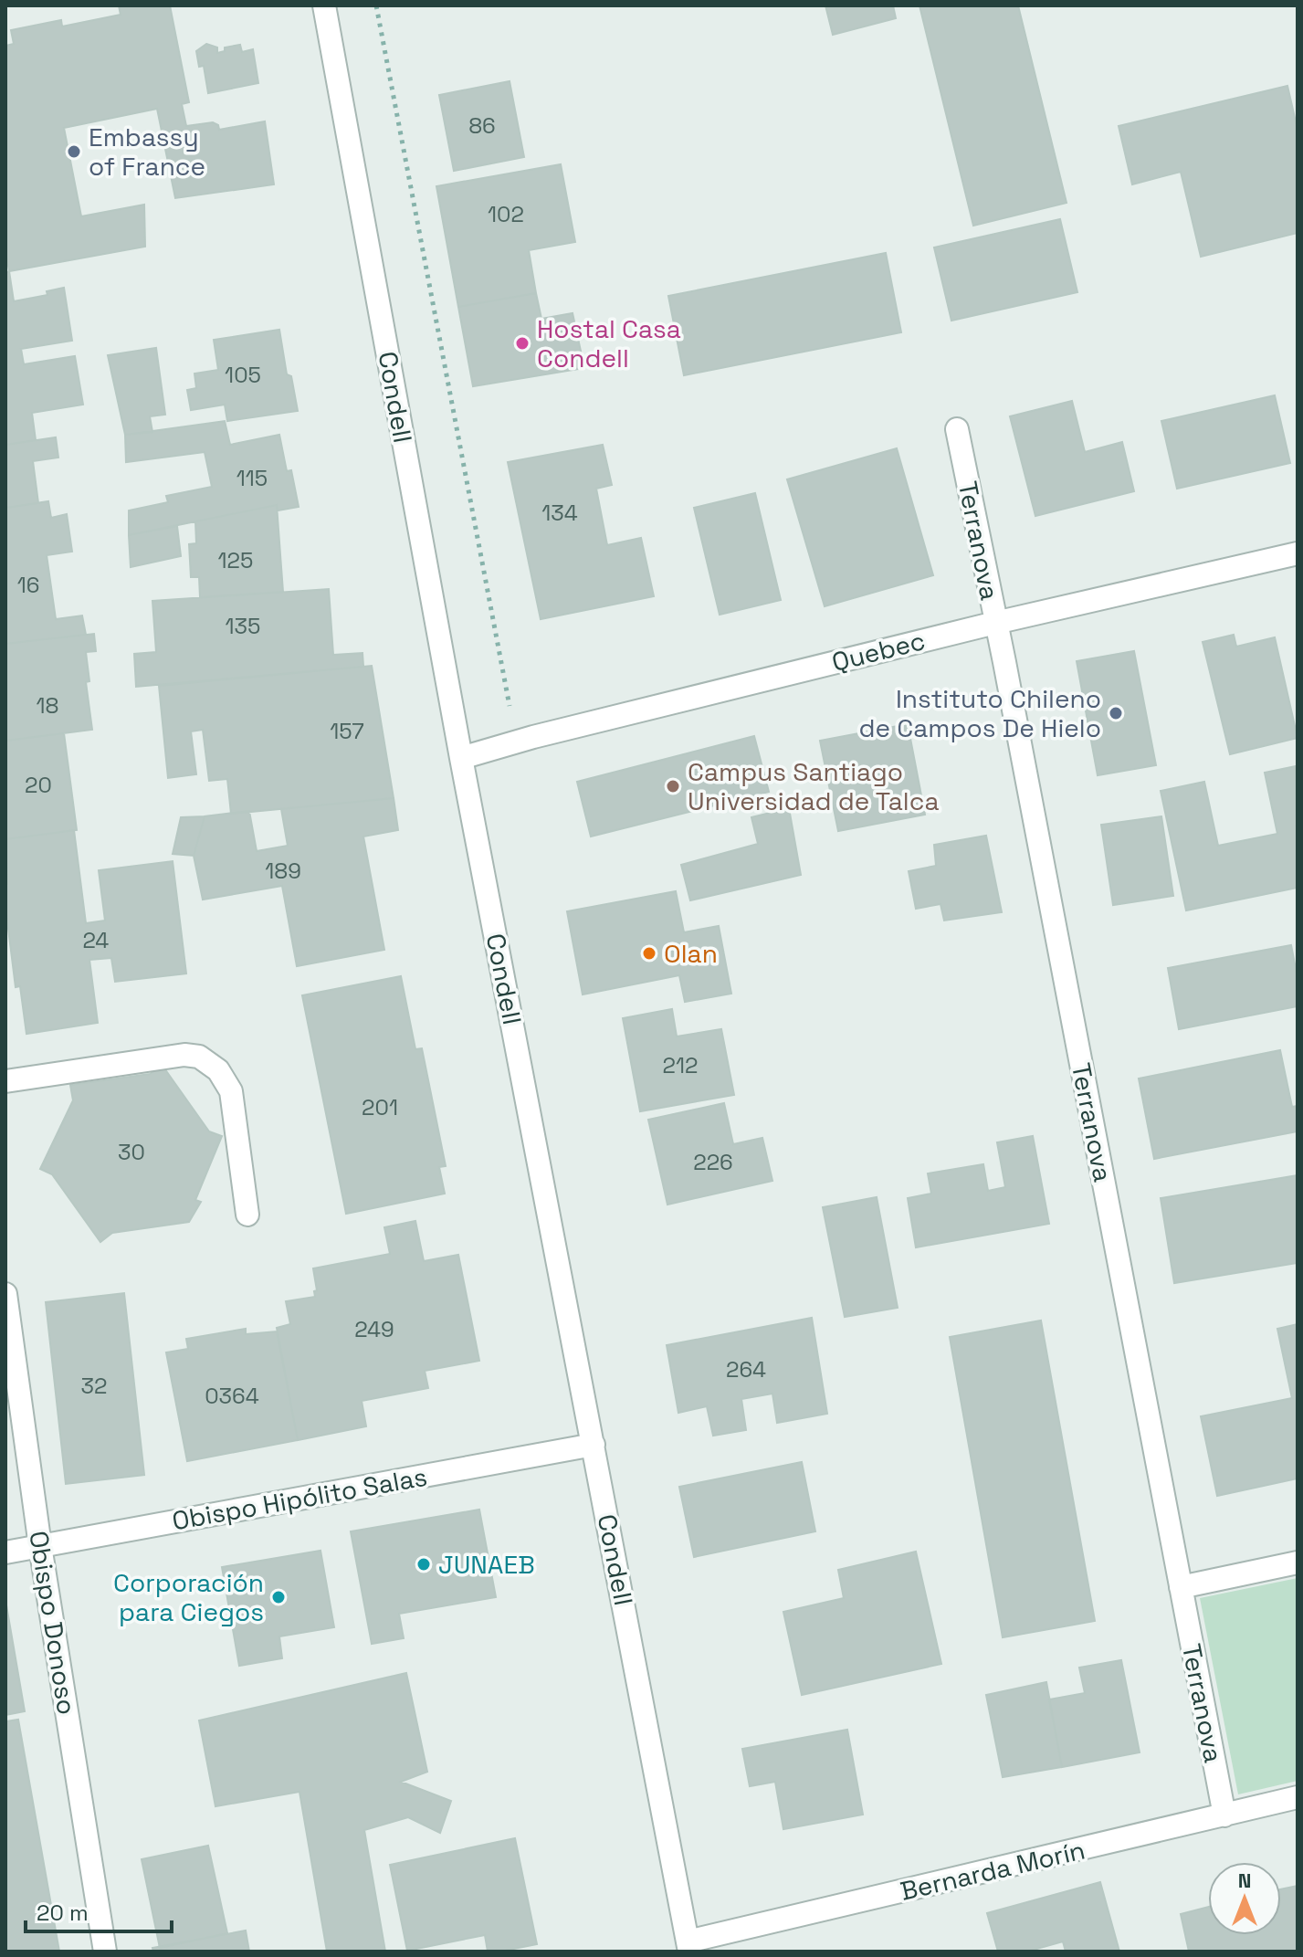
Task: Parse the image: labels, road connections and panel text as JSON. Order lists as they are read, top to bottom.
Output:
{
  "streets": {
    "street": [
      "Condell",
      "Terranova",
      "Quebec",
      "Obispo Hipólito Salas",
      "Obispo Donoso",
      "Bernarda Morín"
    ]
  },
  "crossings": [
    ["Condell", "Quebec"],
    ["Condell", "Obispo Hipólito Salas"],
    ["Condell", "Bernarda Morín"],
    ["Terranova", "Quebec"],
    ["Terranova", "Bernarda Morín"],
    ["Obispo Hipólito Salas", "Obispo Donoso"]
  ],
  "places": [
    "Embassy of France",
    "Hostal Casa Condell",
    "Instituto Chileno de Campos De Hielo",
    "Campus Santiago Universidad de Talca",
    "Olan",
    "JUNAEB",
    "Corporación para Ciegos"
  ],
  "house_numbers": [
    "86",
    "102",
    "105",
    "115",
    "134",
    "125",
    "16",
    "135",
    "18",
    "157",
    "20",
    "189",
    "24",
    "212",
    "201",
    "30",
    "226",
    "249",
    "264",
    "32",
    "0364"
  ],
  "scale_bar": "20 m",
  "north": "top"
}
